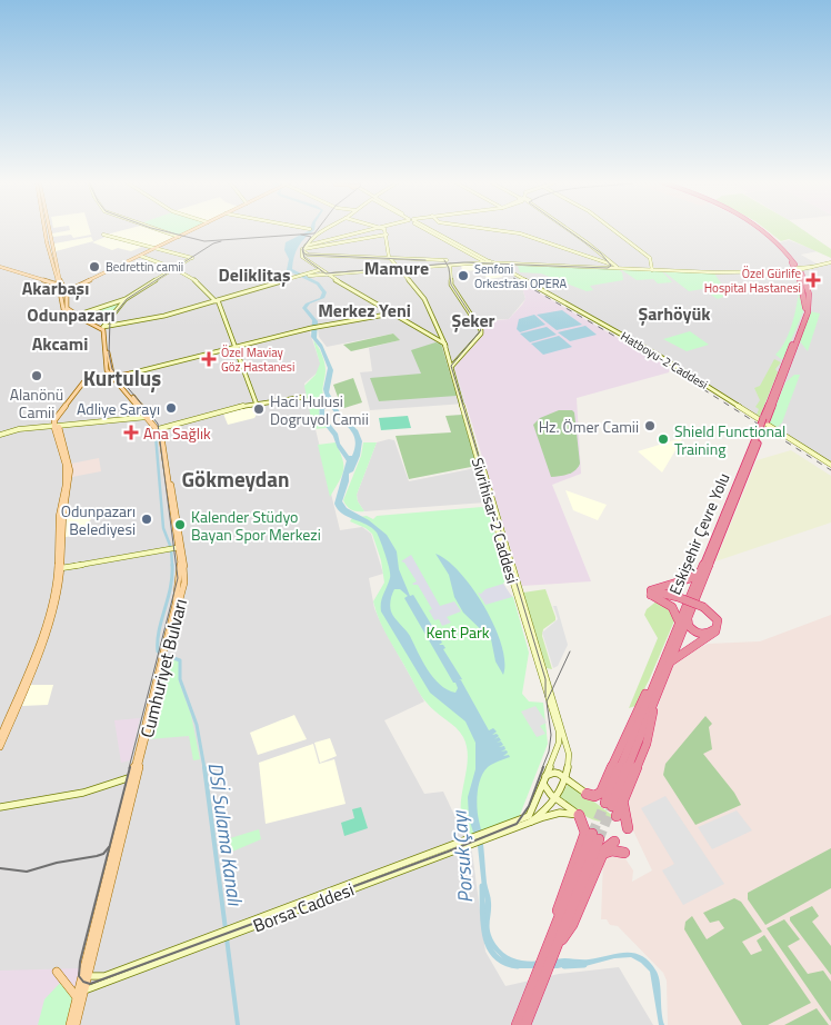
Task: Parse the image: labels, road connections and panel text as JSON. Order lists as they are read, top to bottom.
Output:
{
  "streets": {
    "highway": ["Eskişehir Çevre Yolu"],
    "main road": [
      "Hatboyu-2 Caddesi",
      "Sivrihisar-2 Caddesi",
      "Cumhuriyet Bulvarı",
      "Borsa Caddesi"
    ]
  },
  "crossings": [
    ["Sivrihisar-2 Caddesi", "Borsa Caddesi"],
    ["Cumhuriyet Bulvarı", "Borsa Caddesi"]
  ],
  "districts": [
    "Mamure",
    "Deliklitaş",
    "Akarbaşı",
    "Merkez Yeni",
    "Şarhöyük",
    "Odunpazarı",
    "Şeker",
    "Akcami",
    "Kurtuluş",
    "Gökmeydan"
  ],
  "water": ["DSİ Sulama Kanalı", "Porsuk Çayı"],
  "parks": ["Kent Park"],
  "places": {
    "other": [
      "Bedrettin camii",
      "Senfoni Orkestrası OPERA",
      "Alanönü Camii",
      "Adliye Sarayı",
      "Haci Hulusi Dogruyol Camii",
      "Hz. Ömer Camii",
      "Shield Functional Training",
      "Odunpazarı Belediyesi",
      "Kalender Stüdyo Bayan Spor Merkezi"
    ],
    "health": ["Özel Gürlife Hospital Hastanesi", "Özel Maviay Göz Hastanesi", "Ana Sağlık"]
  }
}
